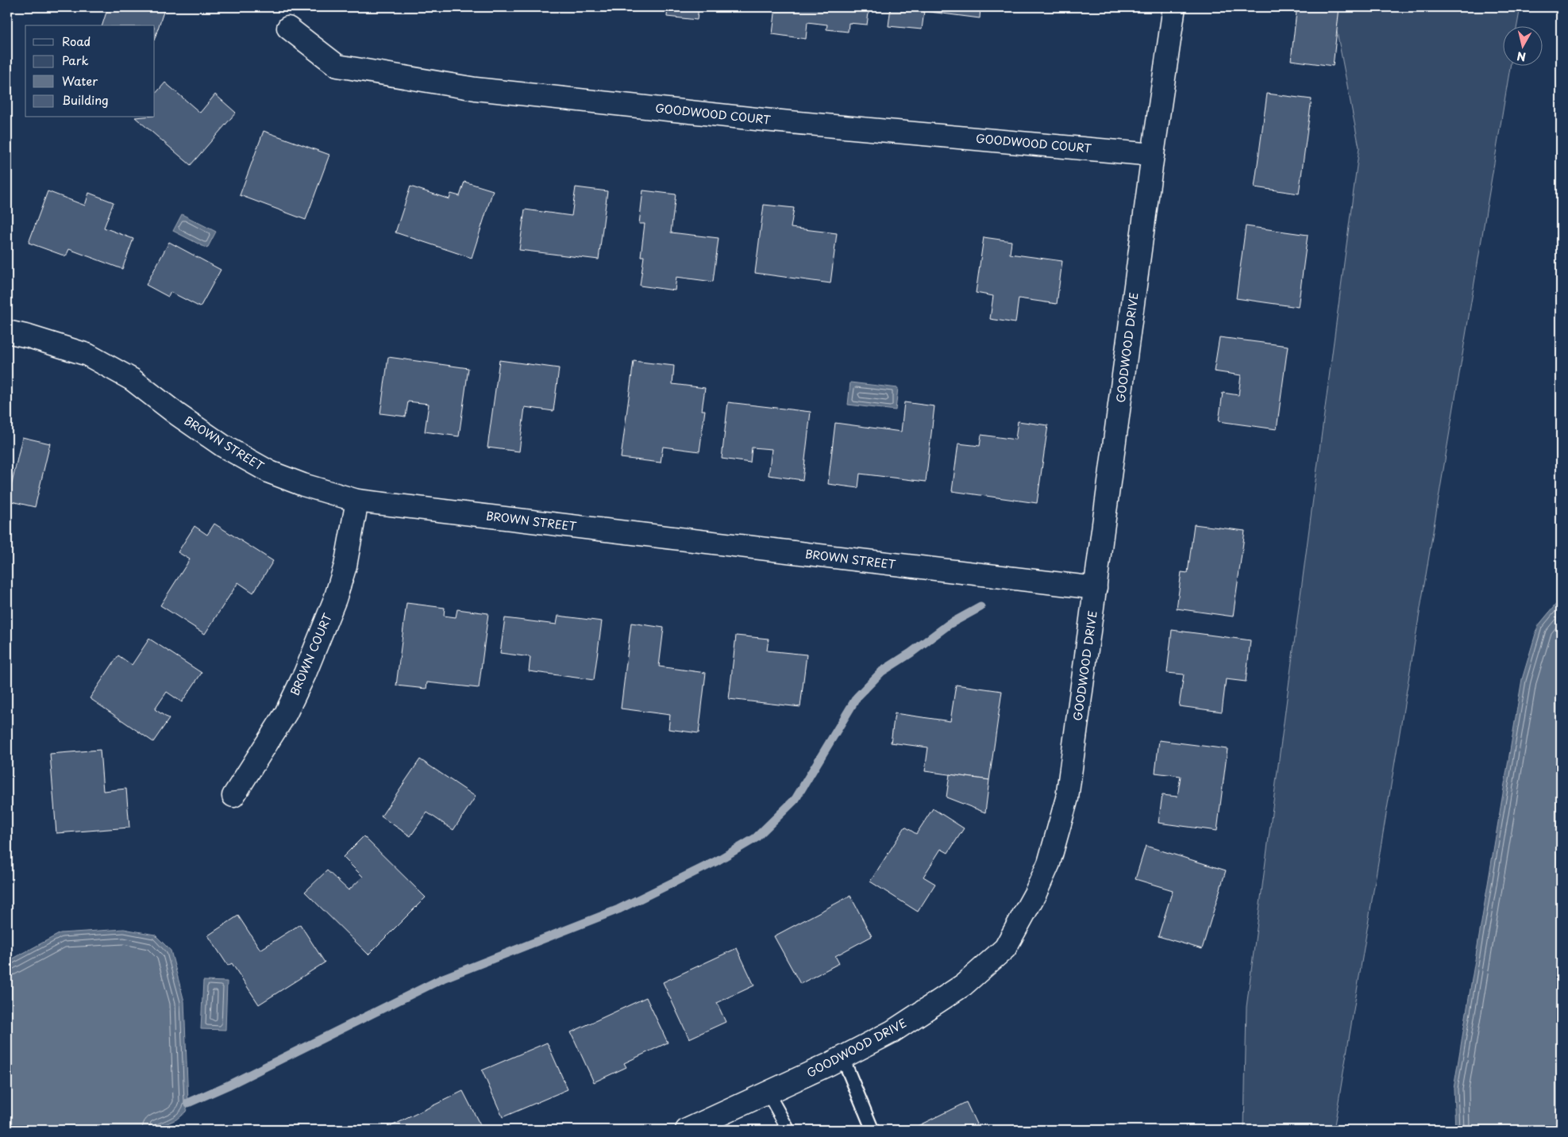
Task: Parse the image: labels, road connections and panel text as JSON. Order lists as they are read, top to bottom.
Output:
{
  "streets": {
    "street": [
      "GOODWOOD COURT",
      "GOODWOOD DRIVE",
      "BROWN STREET",
      "BROWN COURT"
    ]
  },
  "crossings": [
    ["GOODWOOD COURT", "GOODWOOD DRIVE"],
    ["GOODWOOD DRIVE", "BROWN STREET"],
    ["BROWN STREET", "BROWN COURT"]
  ],
  "legend": [
    "Road",
    "Park",
    "Water",
    "Building"
  ],
  "north": "bottom"
}
